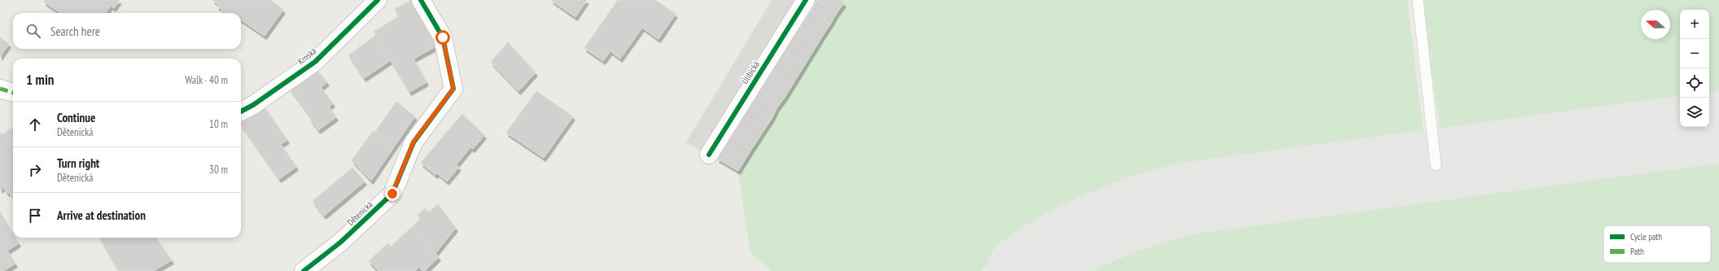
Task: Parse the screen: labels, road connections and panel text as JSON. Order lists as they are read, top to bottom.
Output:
{
  "streets": {
    "street": ["Krnská", "Úlibická", "Dětenická"]
  },
  "legend": ["Cycle path", "Path"],
  "north": "left",
  "page": {
    "map_buttons": ["+", "−"],
    "search": "Search here",
    "heading": ["1 min", "Walk · 40 m"],
    "list": [
      ["Continue", "Dětenická", "10 m"],
      ["Turn right", "Dětenická", "30 m"],
      "Arrive at destination"
    ]
  }
}
